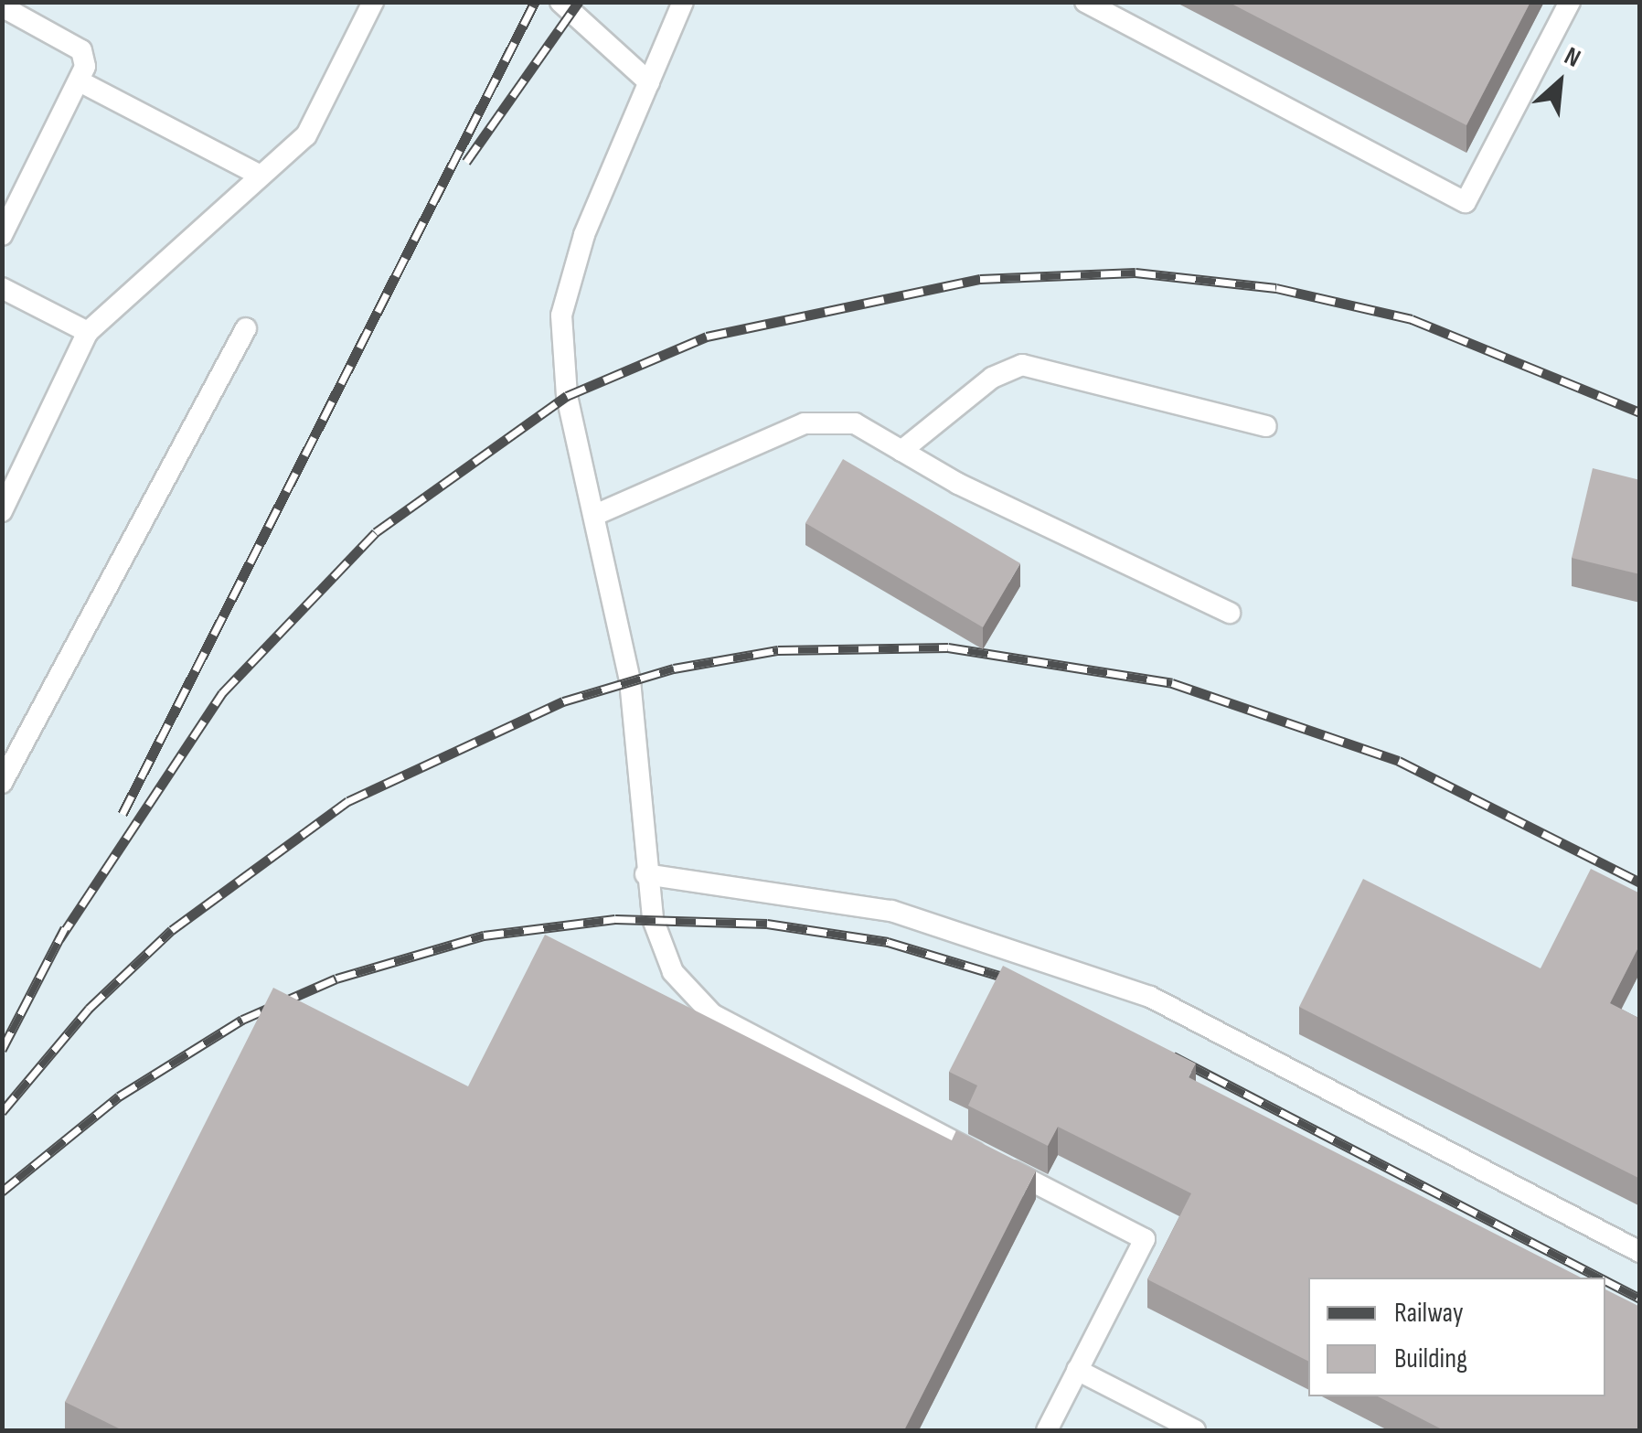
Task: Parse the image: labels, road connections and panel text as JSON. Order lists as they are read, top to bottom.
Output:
{
  "legend": ["Railway", "Building"],
  "north": "top right"
}
